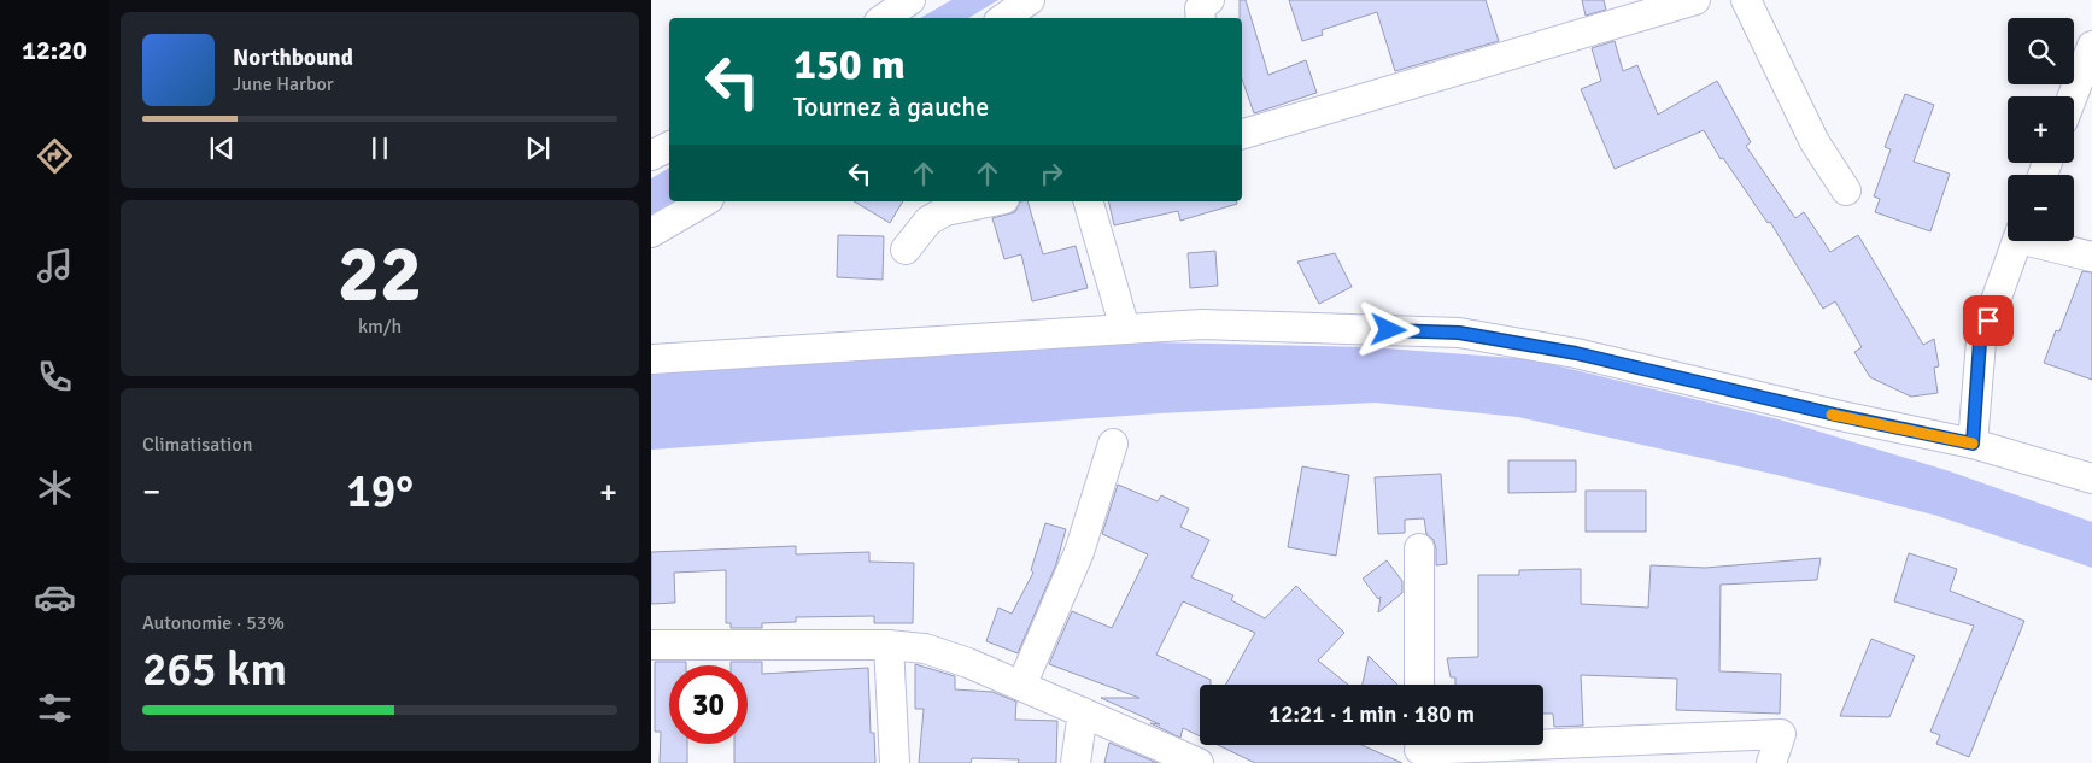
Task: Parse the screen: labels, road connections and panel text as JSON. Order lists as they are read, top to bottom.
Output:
{
  "page": {
    "tabs": "12:20",
    "map_buttons": ["+", "−"],
    "turn": ["150 m", "Tournez à gauche"],
    "song": ["Northbound", "June Harbor"],
    "tile": [
      ["22", "km/h"],
      "Climatisation",
      ["Autonomie · 53%", "265 km"]
    ],
    "heat": ["−", "19°", "+"],
    "limit": "30",
    "trip": "12:21 · 1 min · 180 m"
  }
}
